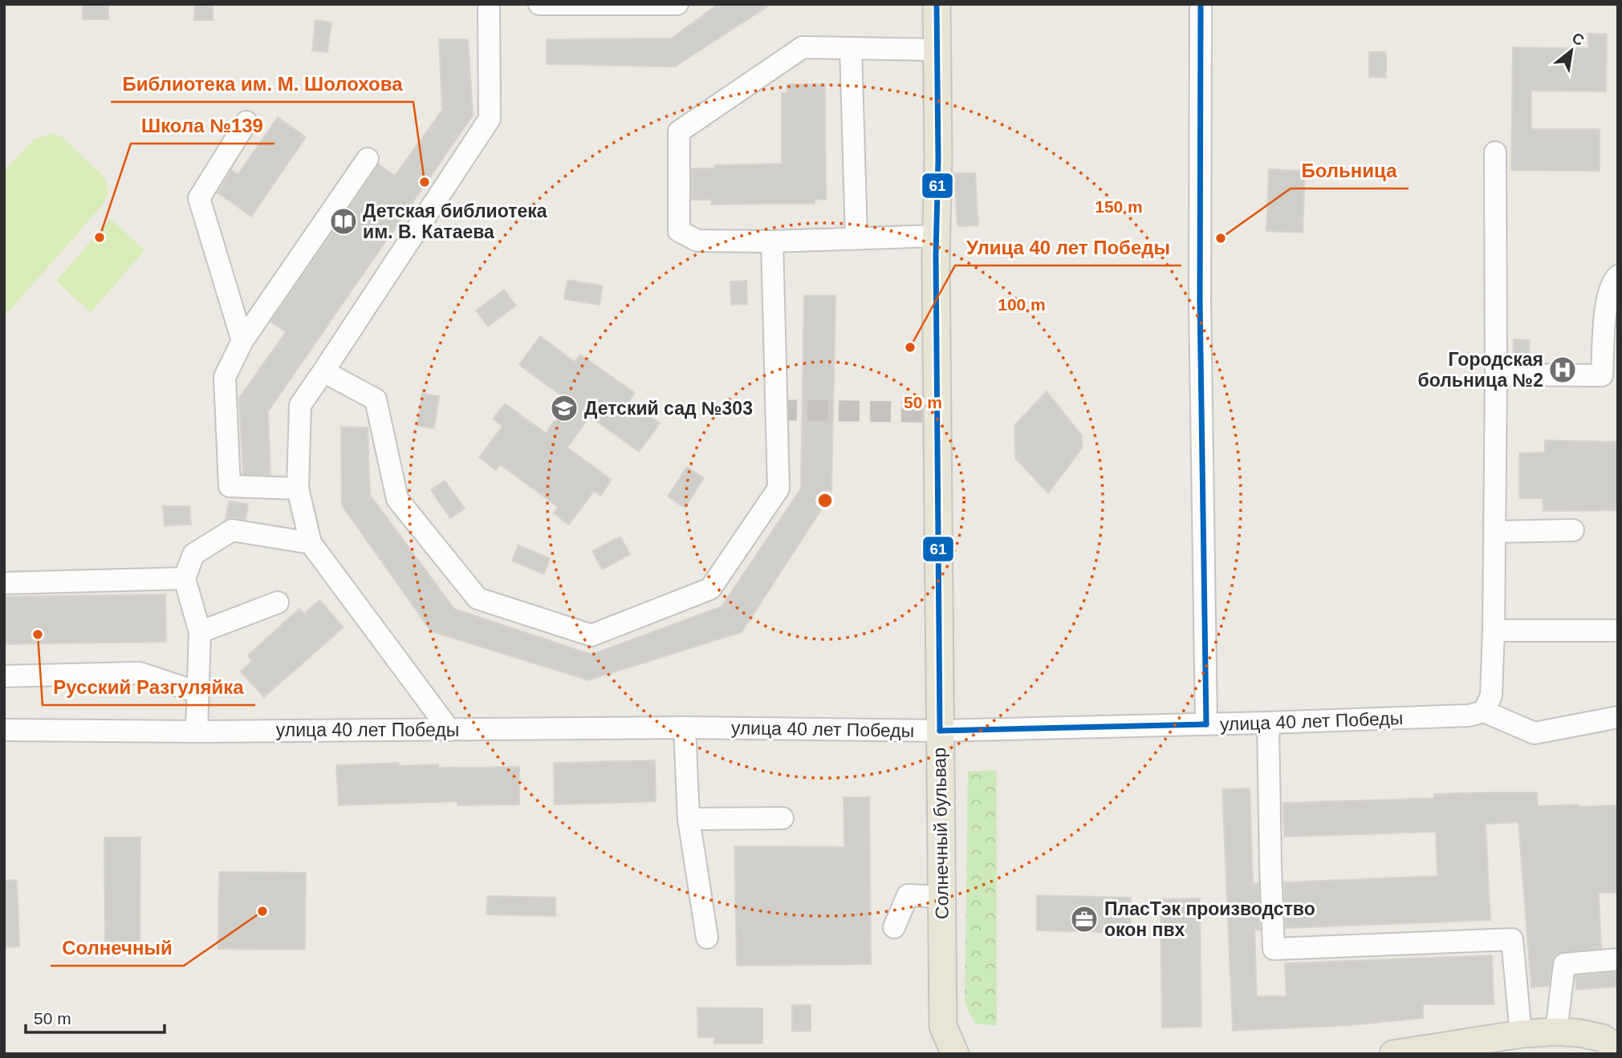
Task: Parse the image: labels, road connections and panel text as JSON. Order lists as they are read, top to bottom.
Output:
{
  "streets": {
    "main road": ["Солнечный бульвар"],
    "street": ["улица 40 лет Победы"]
  },
  "crossings": [
    ["улица 40 лет Победы", "Солнечный бульвар"]
  ],
  "places": {
    "other": [
      "Библиотека им. М. Шолохова",
      "Школа №139",
      "Больница",
      "Улица 40 лет Победы",
      "Русский Разгуляйка",
      "Солнечный"
    ],
    "library": ["Детская библиотека им. В. Катаева"],
    "hospital": ["Городская больница №2"],
    "school or university": ["Детский сад №303"],
    "office": ["ПласТэк производство окон пвх"]
  },
  "lines": ["transit line 61"],
  "scale_bar": "50 m",
  "north": "top right",
  "rings": ["150 m", "100 m", "50 m"]
}
